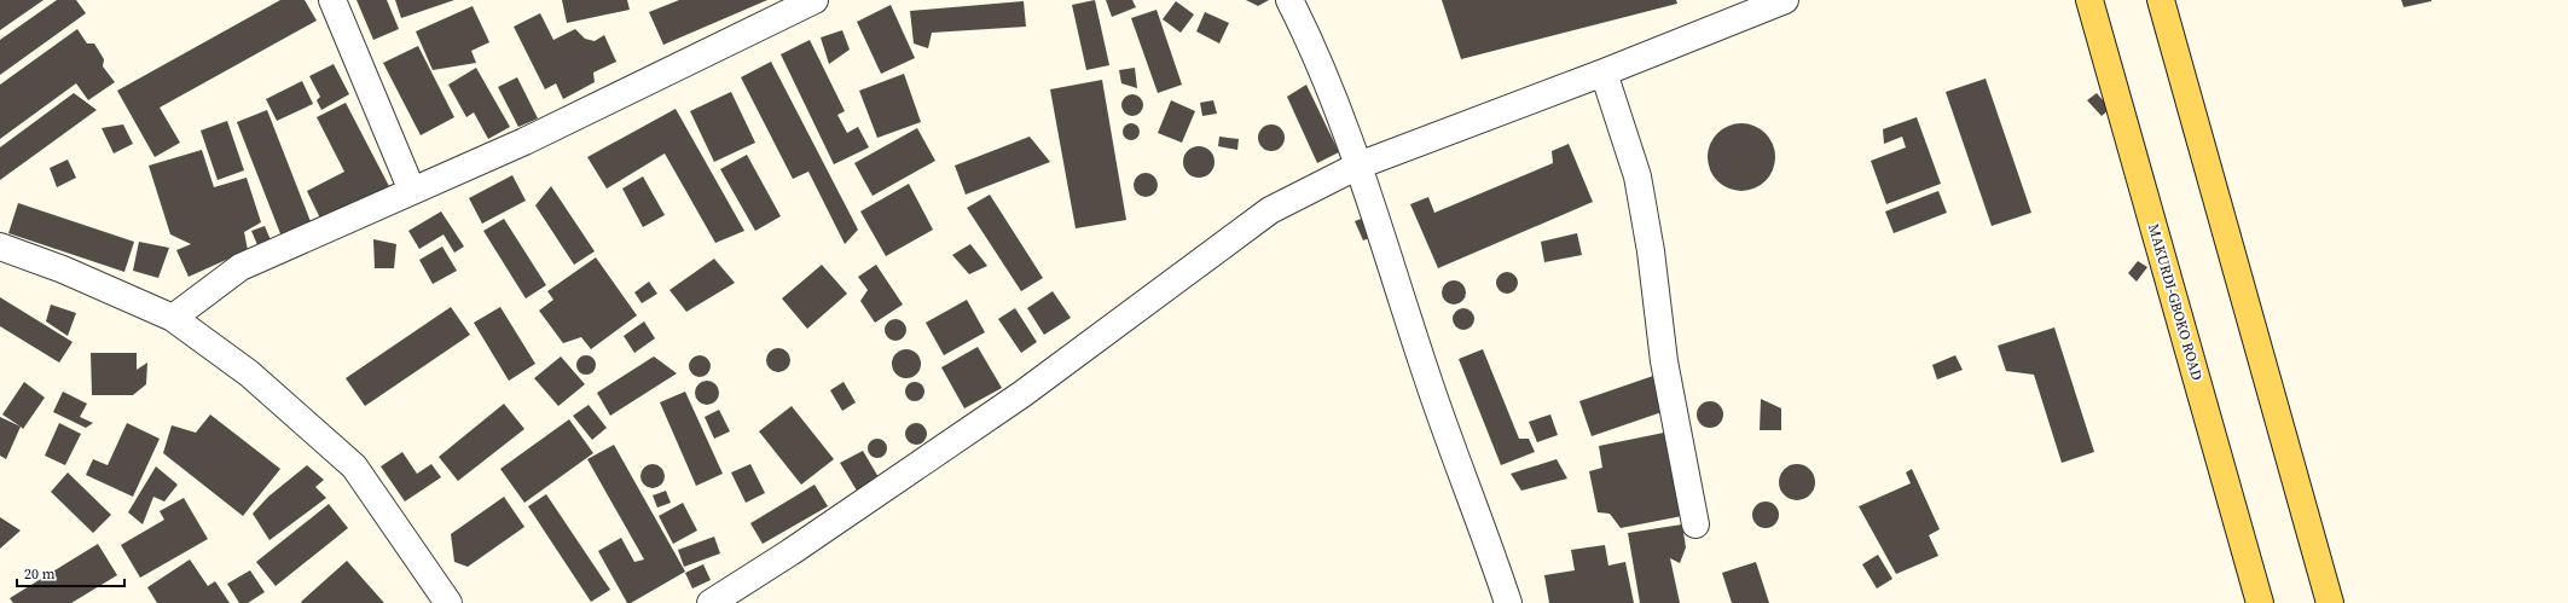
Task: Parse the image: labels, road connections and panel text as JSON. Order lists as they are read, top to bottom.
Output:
{
  "streets": {
    "main road": ["MAKURDI-GBOKO ROAD"]
  },
  "scale_bar": "20 m"
}
